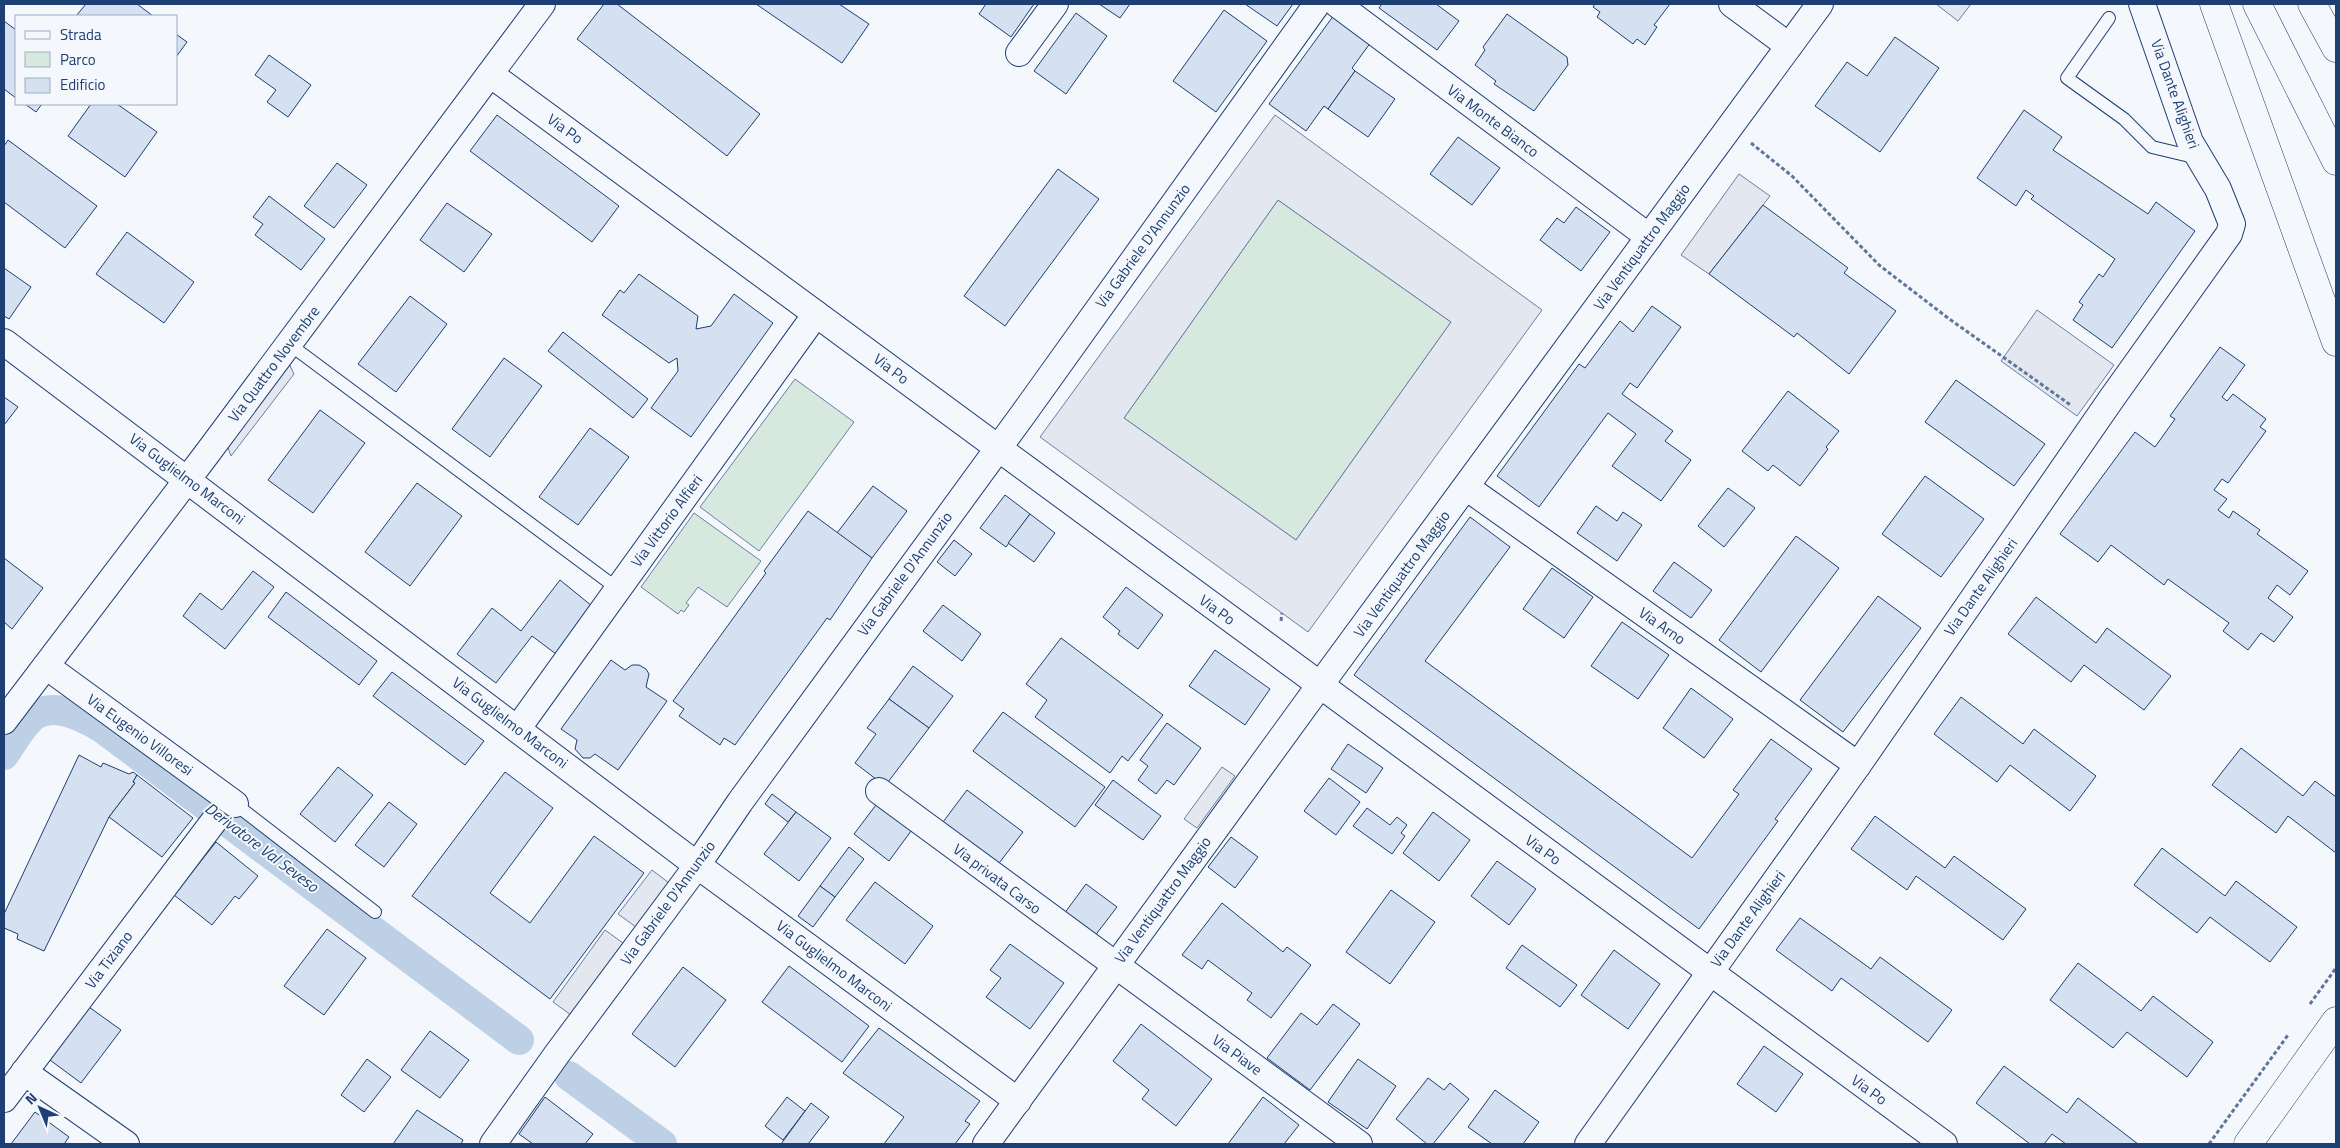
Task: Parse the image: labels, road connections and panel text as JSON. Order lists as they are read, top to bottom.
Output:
{
  "streets": {
    "street": [
      "Via Dante Alighieri",
      "Via Monte Bianco",
      "Via Po",
      "Via Gabriele D'Annunzio",
      "Via Ventiquattro Maggio",
      "Via Quattro Novembre",
      "Via Guglielmo Marconi",
      "Via Vittorio Alfieri",
      "Via Arno",
      "Via Eugenio Villoresi",
      "Via privata Carso",
      "Via Tiziano",
      "Via Piave"
    ]
  },
  "crossings": [
    ["Via Dante Alighieri", "Via Po"],
    ["Via Dante Alighieri", "Via Arno"],
    ["Via Monte Bianco", "Via Ventiquattro Maggio"],
    ["Via Po", "Via Gabriele D'Annunzio"],
    ["Via Po", "Via Ventiquattro Maggio"],
    ["Via Po", "Via Quattro Novembre"],
    ["Via Po", "Via Vittorio Alfieri"],
    ["Via Gabriele D'Annunzio", "Via Guglielmo Marconi"],
    ["Via Ventiquattro Maggio", "Via Guglielmo Marconi"],
    ["Via Ventiquattro Maggio", "Via Arno"],
    ["Via Ventiquattro Maggio", "Via privata Carso"],
    ["Via Ventiquattro Maggio", "Via Piave"],
    ["Via Quattro Novembre", "Via Guglielmo Marconi"],
    ["Via Quattro Novembre", "Via Eugenio Villoresi"],
    ["Via Guglielmo Marconi", "Via Vittorio Alfieri"],
    ["Via privata Carso", "Via Piave"]
  ],
  "water": ["Derivatore Val Seveso"],
  "legend": ["Strada", "Parco", "Edificio"],
  "north": "top left"
}
